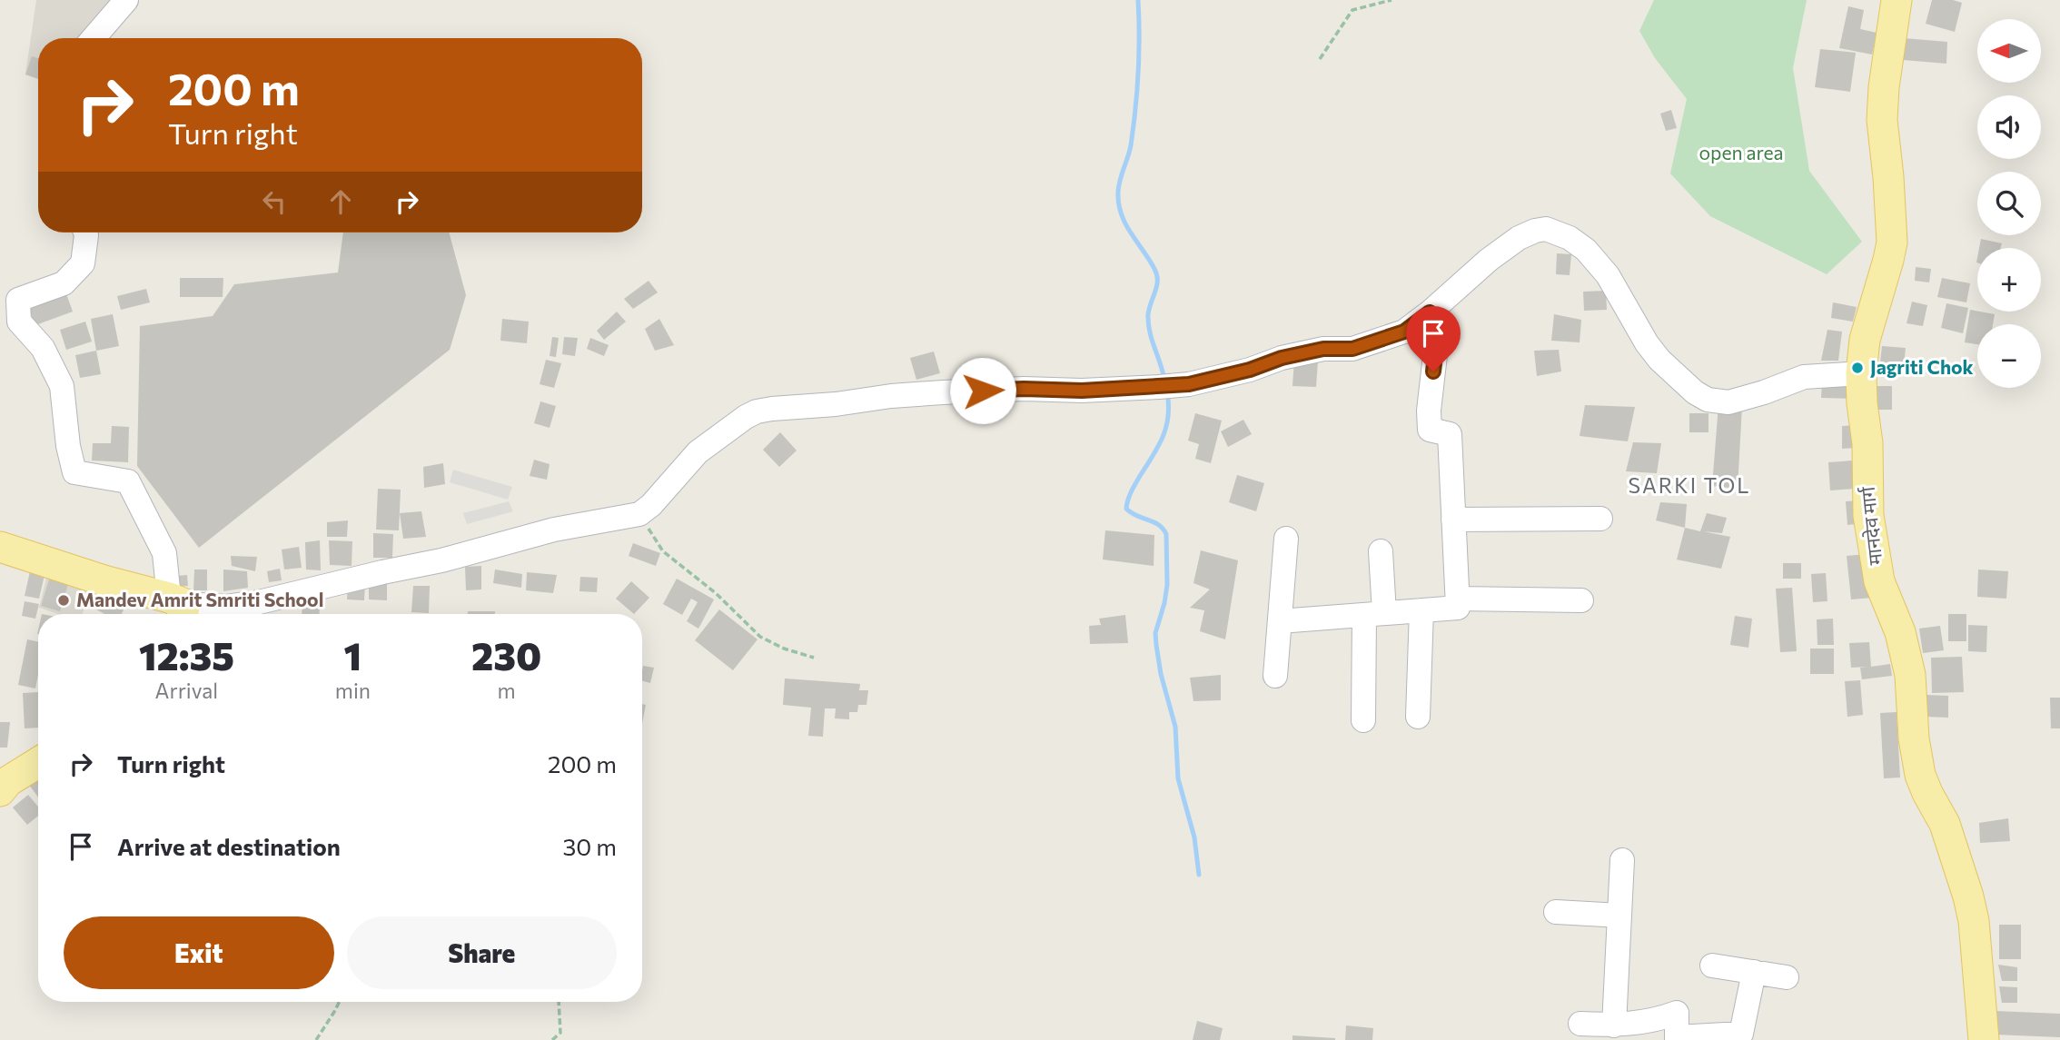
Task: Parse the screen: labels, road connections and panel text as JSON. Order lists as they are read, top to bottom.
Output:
{
  "streets": {
    "main road": ["मानदेव मार्ग"]
  },
  "districts": ["SARKI TOL"],
  "parks": ["open area"],
  "places": ["Jagriti Chok", "Mandev Amrit Smriti School"],
  "north": "left",
  "page": {
    "map_buttons": ["+", "−"],
    "turn": ["200 m", "Turn right"],
    "eta": [
      "12:35",
      "Arrival",
      "1",
      "min",
      "230",
      "m"
    ],
    "list": [
      {
        "name": "Turn right",
        "value": "200 m"
      },
      {
        "name": "Arrive at destination",
        "value": "30 m"
      }
    ],
    "buttons": ["Exit", "Share"]
  }
}
